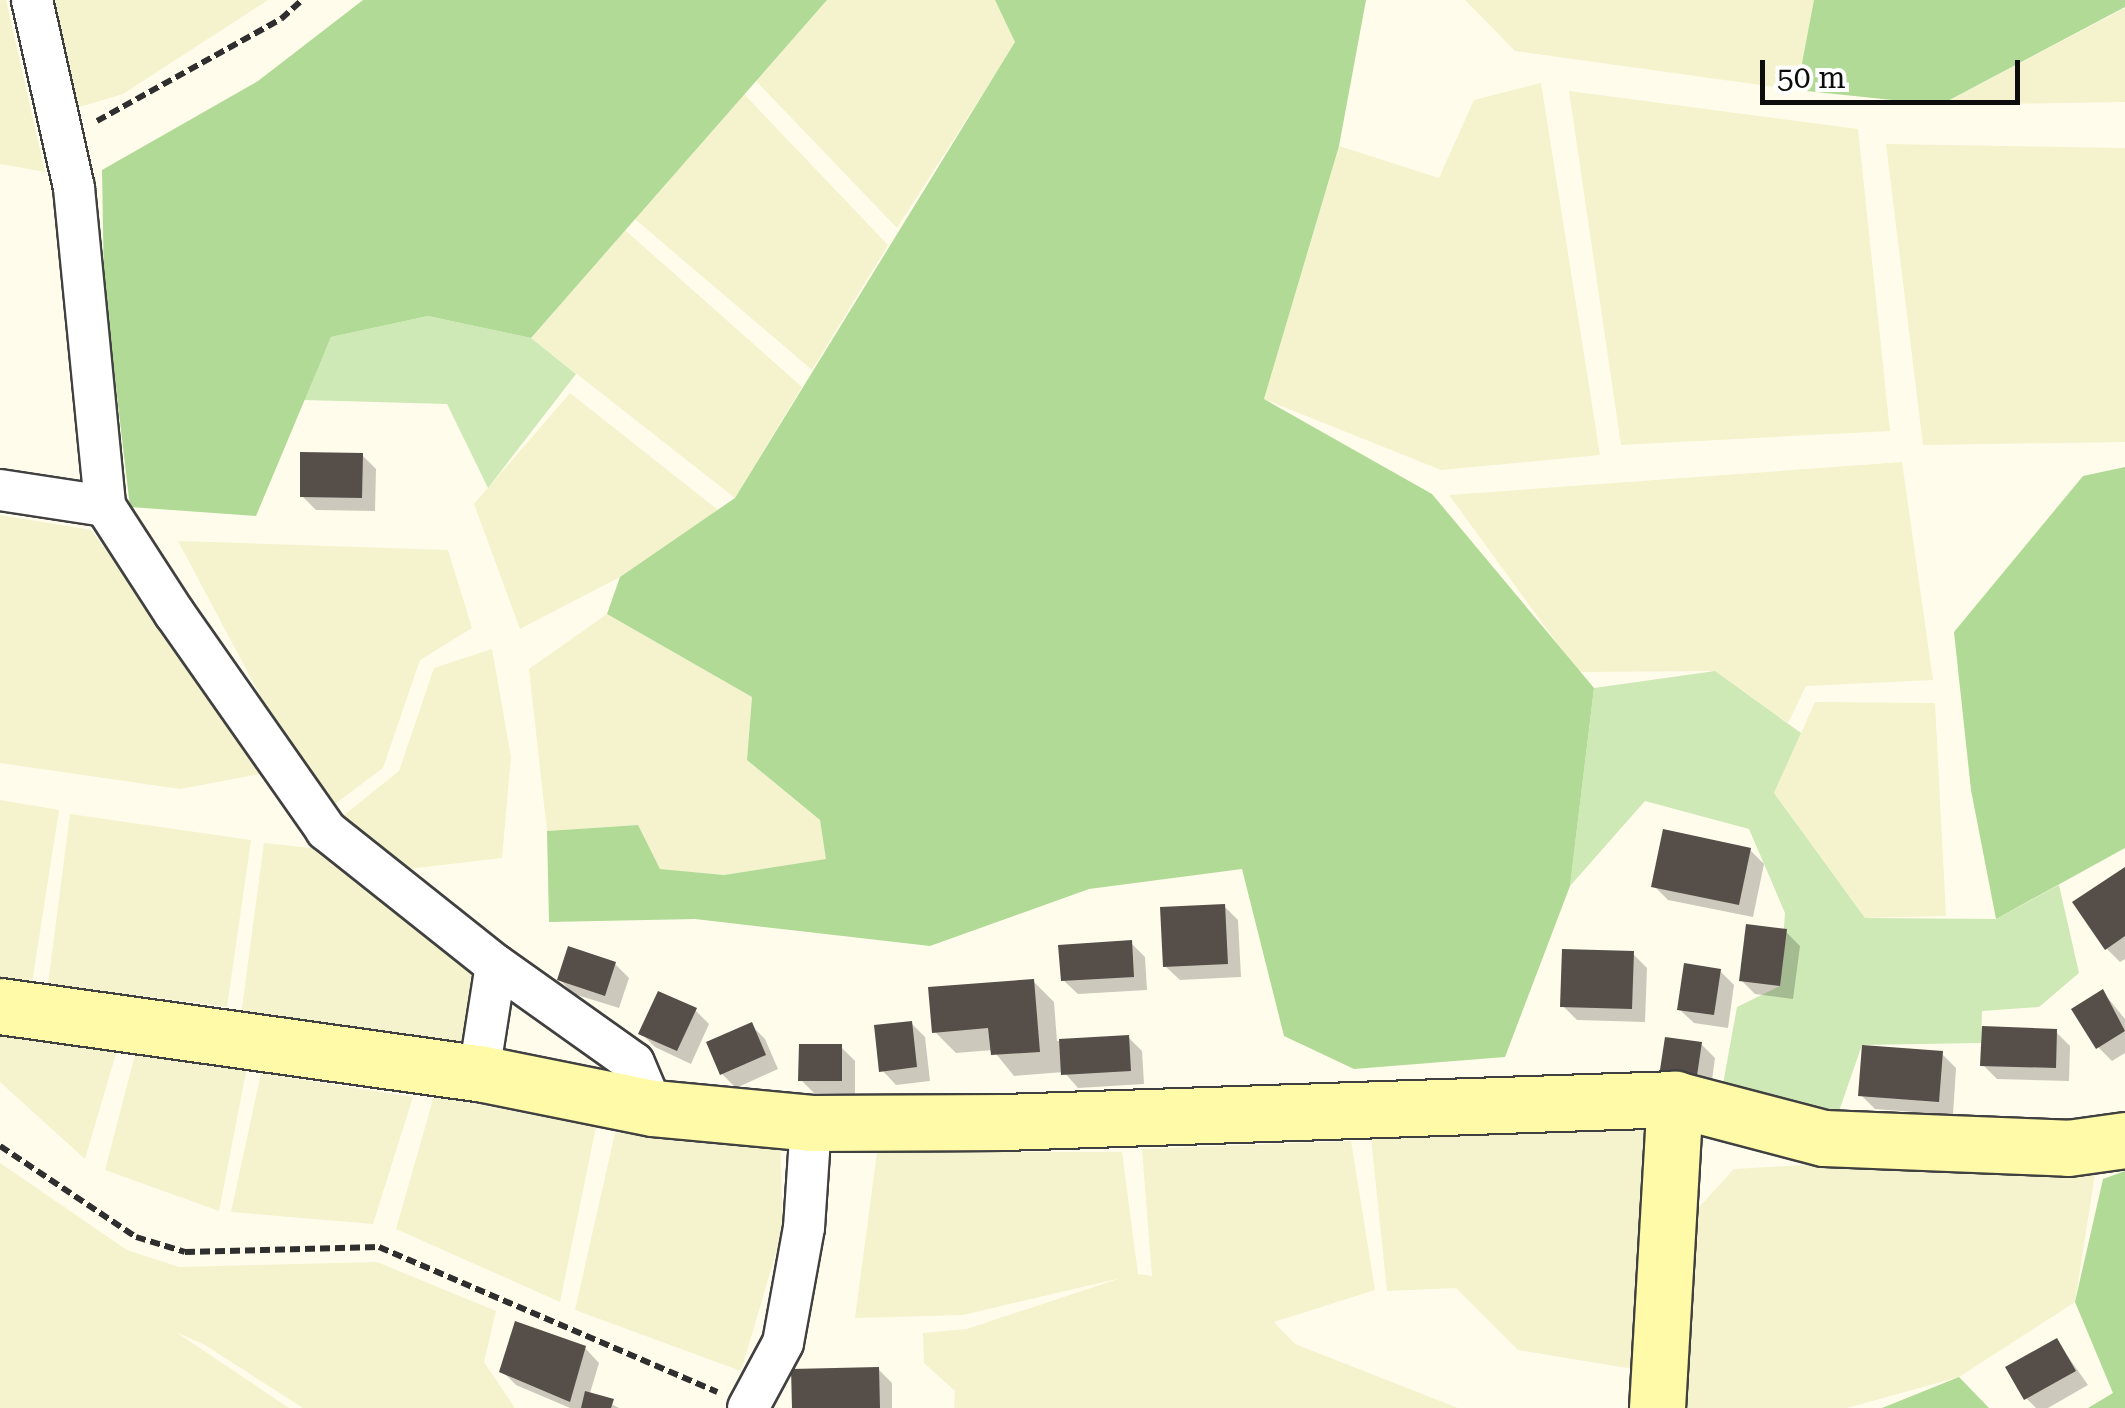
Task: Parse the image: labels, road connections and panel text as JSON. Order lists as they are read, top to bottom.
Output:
{
  "scale_bar": "50 m"
}
